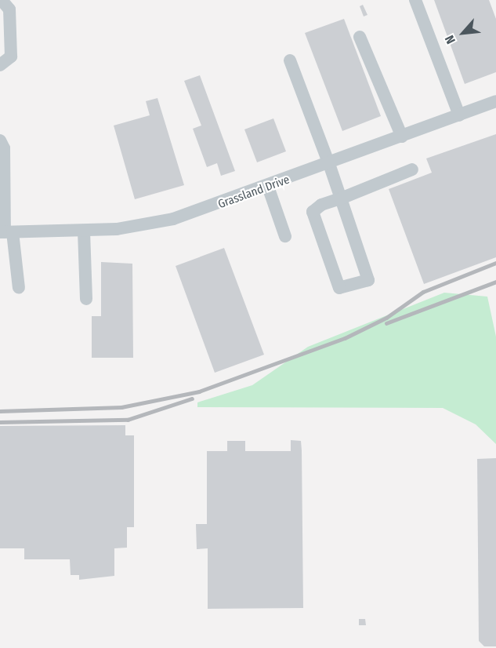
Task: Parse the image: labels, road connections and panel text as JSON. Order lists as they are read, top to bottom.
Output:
{
  "streets": {
    "street": ["Grassland Drive"]
  },
  "north": "bottom left"
}
